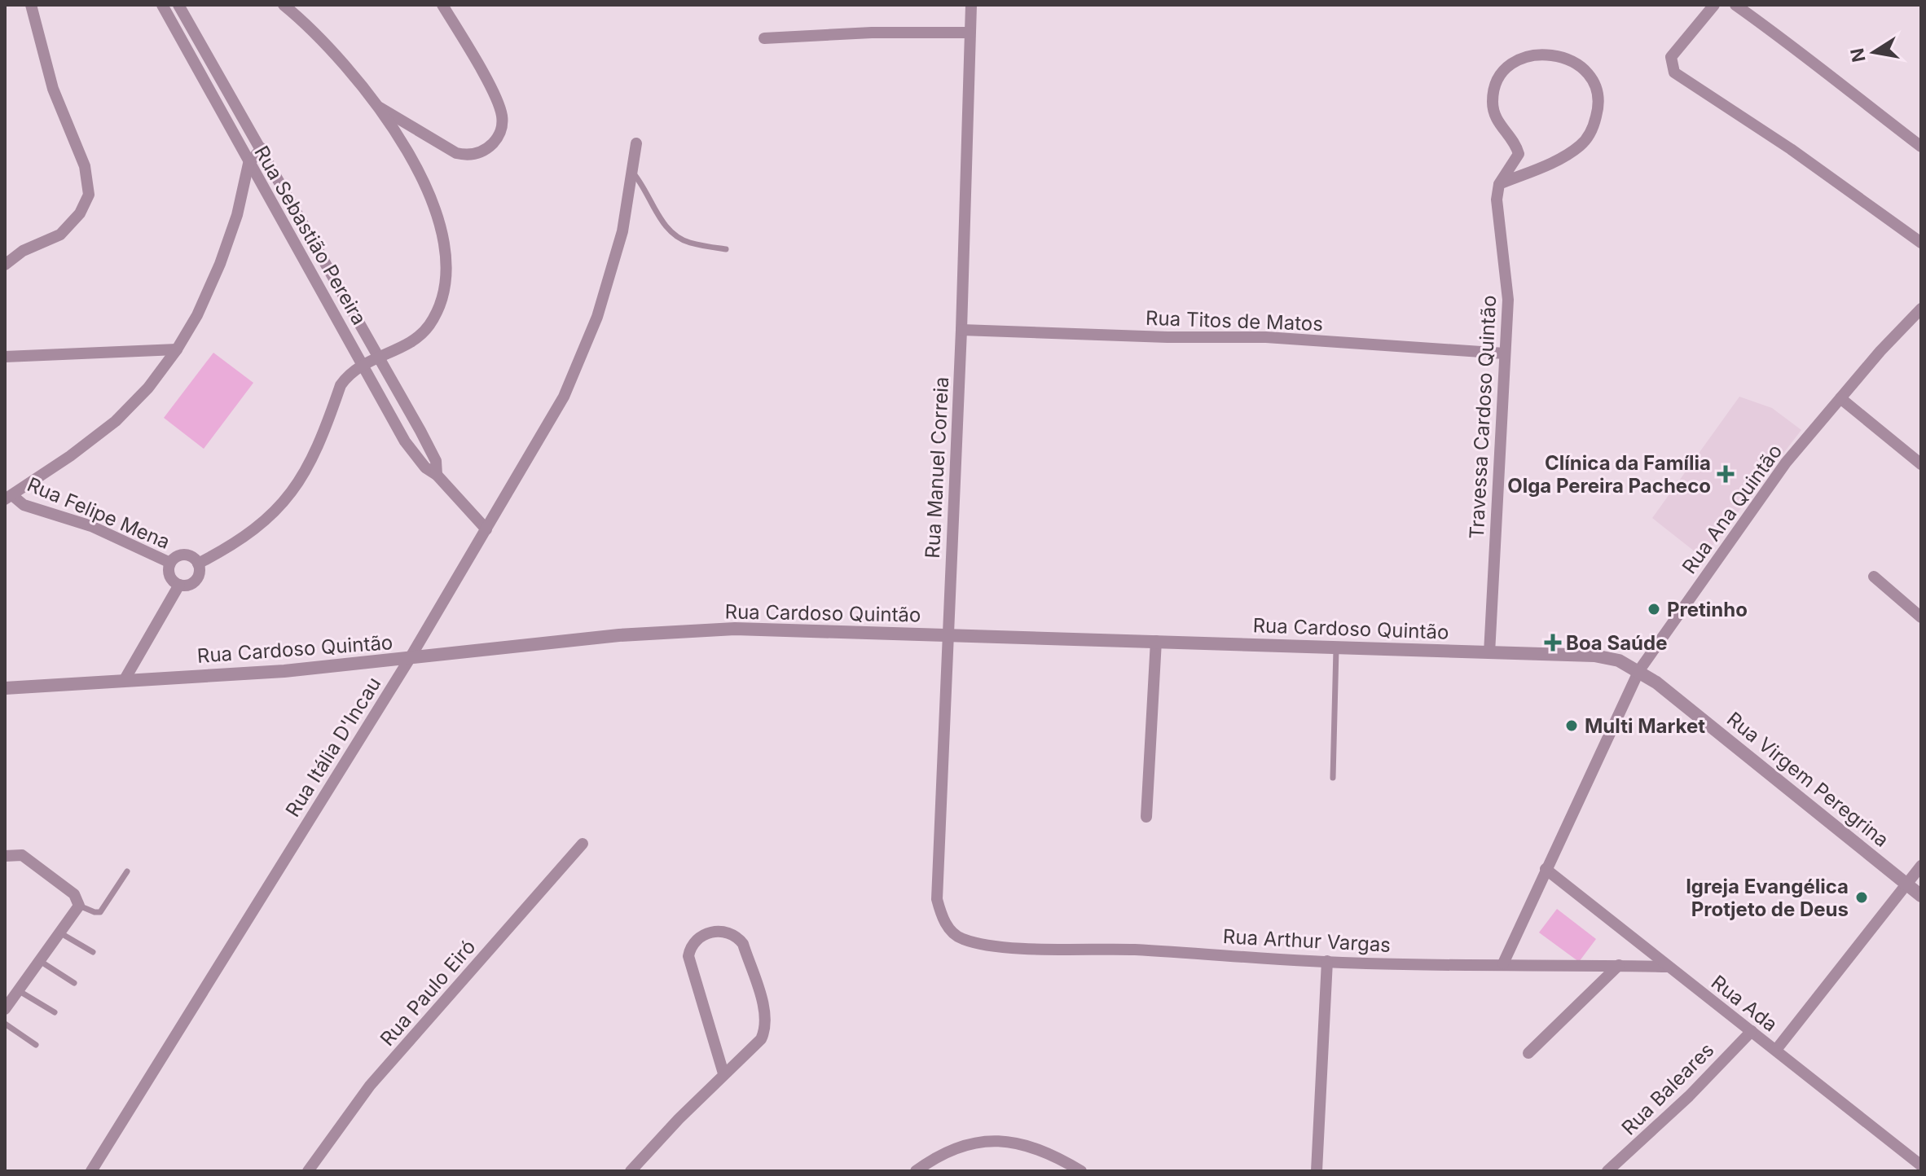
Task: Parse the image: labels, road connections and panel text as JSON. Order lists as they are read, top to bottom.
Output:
{
  "streets": {
    "street": [
      "Rua Sebastião Pereira",
      "Rua Titos de Matos",
      "Travessa Cardoso Quintão",
      "Rua Manuel Correia",
      "Rua Ana Quintão",
      "Rua Felipe Mena",
      "Rua Cardoso Quintão",
      "Rua Itália D'Incau",
      "Rua Virgem Peregrina",
      "Rua Arthur Vargas",
      "Rua Paulo Eiró",
      "Rua Ada",
      "Rua Baleares"
    ]
  },
  "crossings": [
    ["Rua Sebastião Pereira", "Rua Itália D'Incau"],
    ["Rua Titos de Matos", "Travessa Cardoso Quintão"],
    ["Rua Titos de Matos", "Rua Manuel Correia"],
    ["Travessa Cardoso Quintão", "Rua Cardoso Quintão"],
    ["Rua Manuel Correia", "Rua Cardoso Quintão"],
    ["Rua Manuel Correia", "Rua Arthur Vargas"],
    ["Rua Ana Quintão", "Rua Cardoso Quintão"],
    ["Rua Ana Quintão", "Rua Virgem Peregrina"],
    ["Rua Ana Quintão", "Rua Arthur Vargas"],
    ["Rua Ana Quintão", "Rua Ada"],
    ["Rua Cardoso Quintão", "Rua Itália D'Incau"],
    ["Rua Cardoso Quintão", "Rua Virgem Peregrina"],
    ["Rua Arthur Vargas", "Rua Ada"],
    ["Rua Ada", "Rua Baleares"]
  ],
  "places": {
    "health": ["Clínica da Família Olga Pereira Pacheco", "Boa Saúde"],
    "other": ["Pretinho", "Multi Market", "Igreja Evangélica Protjeto de Deus"]
  },
  "north": "left"
}
